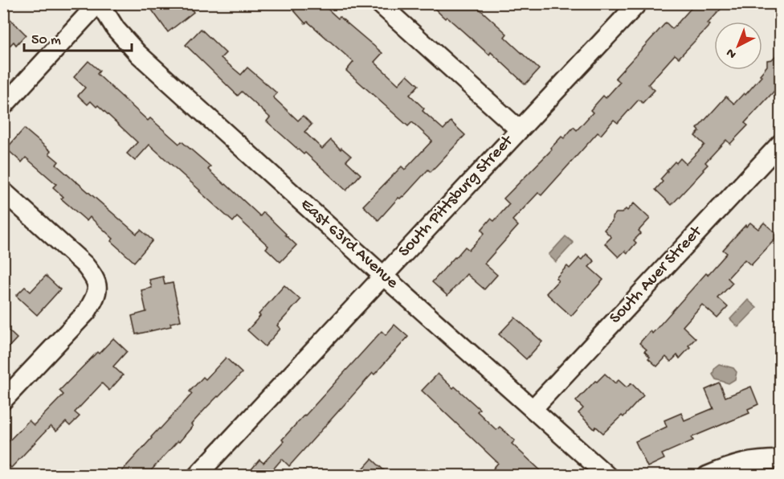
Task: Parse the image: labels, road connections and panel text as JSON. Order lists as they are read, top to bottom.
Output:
{
  "streets": {
    "street": ["South Pittsburg Street", "East 63rd Avenue", "South Auer Street"]
  },
  "crossings": [
    ["South Pittsburg Street", "East 63rd Avenue"],
    ["East 63rd Avenue", "South Auer Street"]
  ],
  "scale_bar": "50 m",
  "north": "bottom left"
}
